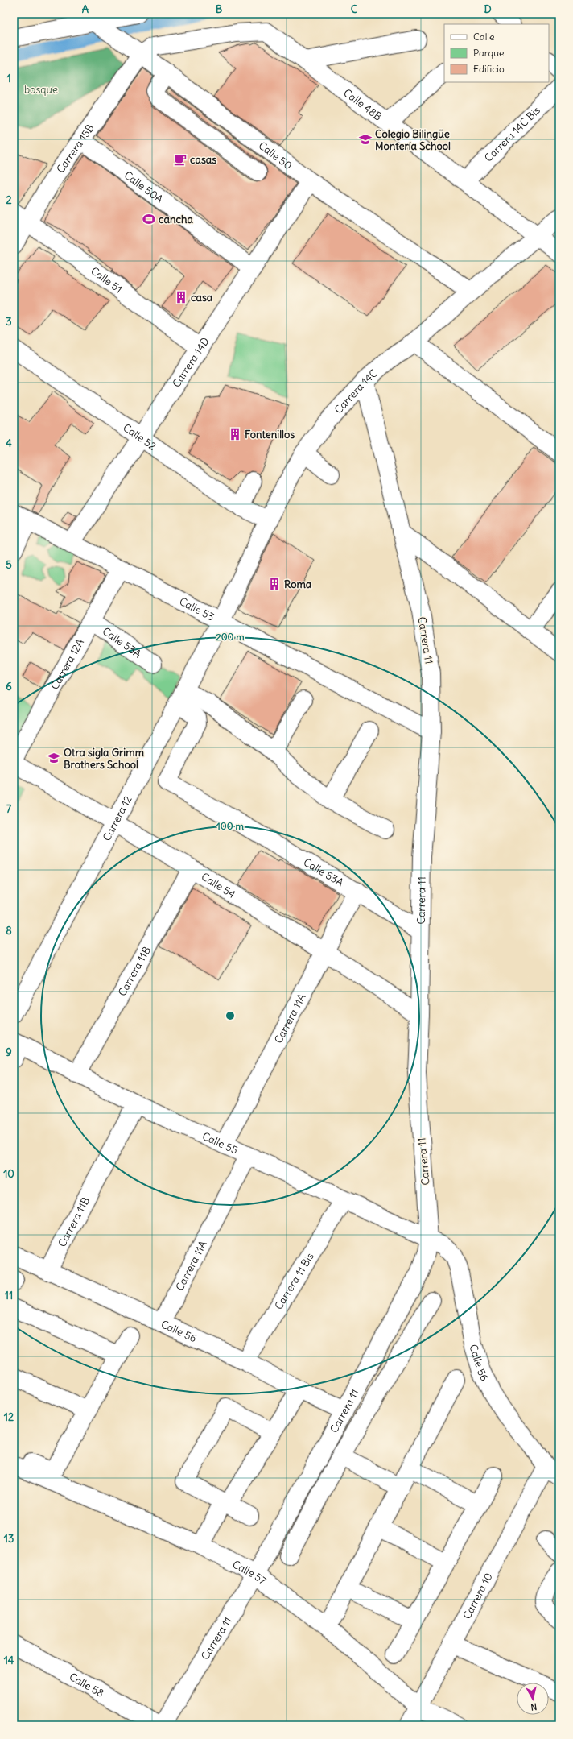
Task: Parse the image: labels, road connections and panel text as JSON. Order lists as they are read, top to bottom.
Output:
{
  "streets": {
    "street": [
      "Calle 48B",
      "Carrera 14C Bis",
      "Carrera 15B",
      "Calle 50",
      "Calle 50A",
      "Calle 51",
      "Carrera 14D",
      "Carrera 14C",
      "Calle 52",
      "Calle 53",
      "Carrera 11",
      "Calle 53A",
      "Carrera 12A",
      "Carrera 12",
      "Calle 54",
      "Carrera 11B",
      "Carrera 11A",
      "Calle 55",
      "Carrera 11 Bis",
      "Calle 56",
      "Calle 57",
      "Carrera 10",
      "Calle 58"
    ]
  },
  "crossings": [
    ["Calle 48B", "Carrera 14C Bis"],
    ["Calle 48B", "Carrera 15B"],
    ["Calle 48B", "Calle 50"],
    ["Calle 48B", "Carrera 14C"],
    ["Carrera 15B", "Calle 50"],
    ["Carrera 15B", "Calle 50A"],
    ["Carrera 15B", "Calle 51"],
    ["Calle 50", "Carrera 14D"],
    ["Calle 50", "Carrera 14C"],
    ["Calle 50A", "Carrera 14D"],
    ["Calle 51", "Carrera 14D"],
    ["Carrera 14D", "Calle 52"],
    ["Carrera 14D", "Calle 53"],
    ["Carrera 14C", "Calle 52"],
    ["Carrera 14C", "Calle 53"],
    ["Carrera 14C", "Carrera 11"],
    ["Carrera 14C", "Carrera 12"],
    ["Calle 53", "Carrera 11"],
    ["Calle 53", "Carrera 12A"],
    ["Calle 53", "Carrera 12"],
    ["Carrera 11", "Calle 53A"],
    ["Carrera 11", "Calle 54"],
    ["Carrera 11", "Calle 55"],
    ["Carrera 11", "Calle 56"],
    ["Carrera 11", "Calle 57"],
    ["Calle 53A", "Carrera 12A"],
    ["Calle 53A", "Carrera 12"],
    ["Calle 53A", "Carrera 11A"],
    ["Carrera 12", "Calle 54"],
    ["Calle 54", "Carrera 11B"],
    ["Calle 54", "Carrera 11A"],
    ["Carrera 11B", "Calle 55"],
    ["Carrera 11B", "Calle 56"],
    ["Carrera 11A", "Calle 55"],
    ["Carrera 11A", "Calle 56"],
    ["Calle 55", "Carrera 11 Bis"],
    ["Calle 55", "Calle 56"],
    ["Carrera 11 Bis", "Calle 56"],
    ["Calle 56", "Carrera 10"],
    ["Calle 57", "Carrera 10"]
  ],
  "parks": ["bosque"],
  "places": {
    "school or university": ["Colegio Bilingüe Montería School", "Otra sigla Grimm Brothers School"],
    "cafe": ["casas"],
    "sports": ["cancha"],
    "building": ["casa", "Fontenillos", "Roma"]
  },
  "legend": ["Calle", "Parque", "Edificio"],
  "north": "bottom",
  "grid": {
    "columns": [
      "A",
      "B",
      "C",
      "D"
    ],
    "rows": [
      "1",
      "2",
      "3",
      "4",
      "5",
      "6",
      "7",
      "8",
      "9",
      "10",
      "11",
      "12",
      "13",
      "14"
    ]
  },
  "rings": ["200 m", "100 m"]
}
